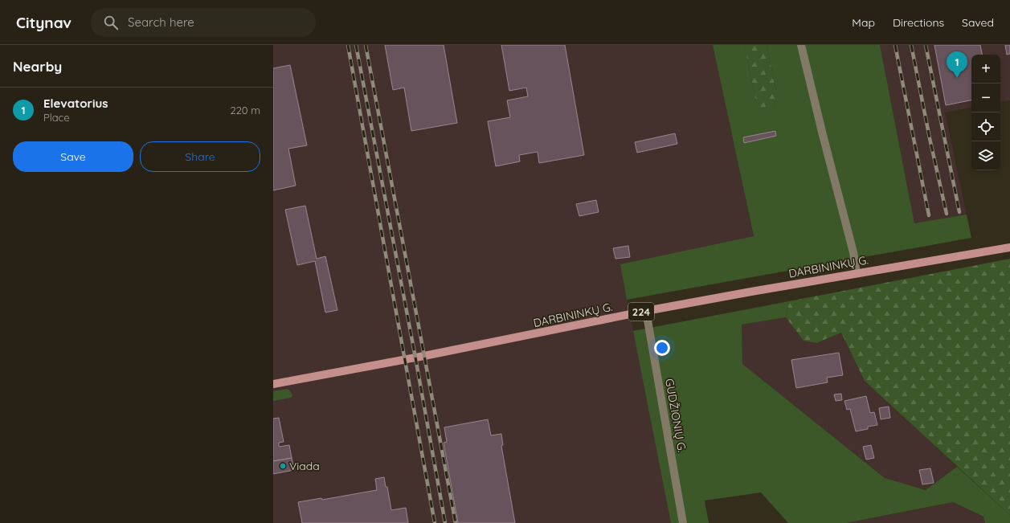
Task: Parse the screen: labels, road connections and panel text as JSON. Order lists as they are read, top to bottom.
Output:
{
  "streets": {
    "main road": ["DARBININKŲ G.", "224"],
    "street": ["GUDŽIONIŲ G."]
  },
  "crossings": [
    ["DARBININKŲ G.", "GUDŽIONIŲ G."]
  ],
  "places": ["Viada"],
  "page": {
    "header": "Citynav",
    "search": "Search here",
    "nav": ["Map", "Directions", "Saved"],
    "heading": "Nearby",
    "pins": "1",
    "map_buttons": ["+", "−"],
    "list": [
      {
        "mark": "1",
        "name": "Elevatorius",
        "note": "Place",
        "value": "220 m"
      }
    ],
    "buttons": ["Save", "Share"]
  }
}
